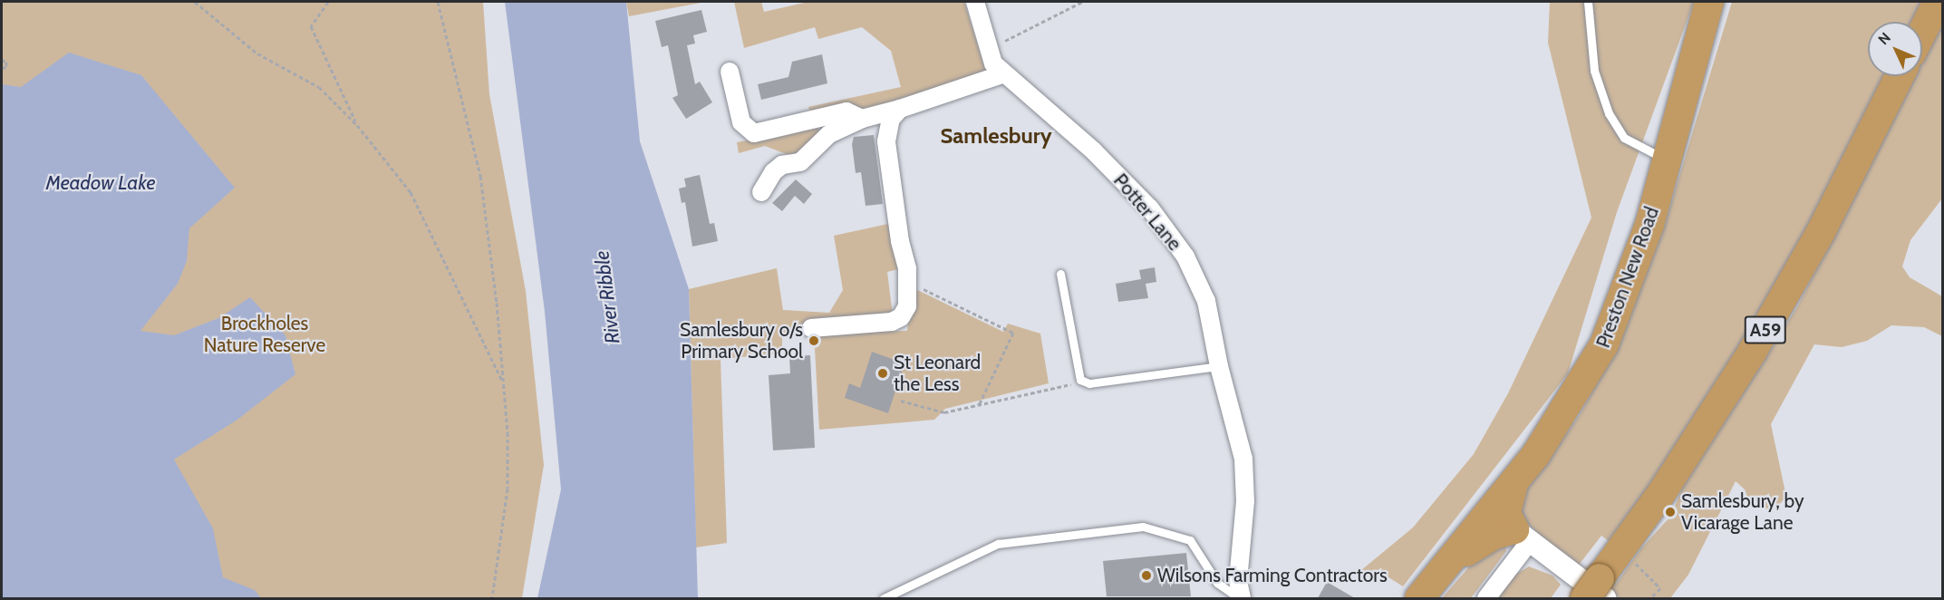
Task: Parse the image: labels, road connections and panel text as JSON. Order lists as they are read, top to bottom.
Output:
{
  "streets": {
    "highway": ["Preston New Road", "A59"],
    "street": ["Potter Lane"]
  },
  "districts": ["Samlesbury"],
  "water": ["Meadow Lake", "River Ribble"],
  "parks": ["Brockholes Nature Reserve"],
  "places": [
    "Samlesbury o/s Primary School",
    "St Leonard the Less",
    "Samlesbury, by Vicarage Lane",
    "Wilsons Farming Contractors"
  ],
  "north": "top left"
}
